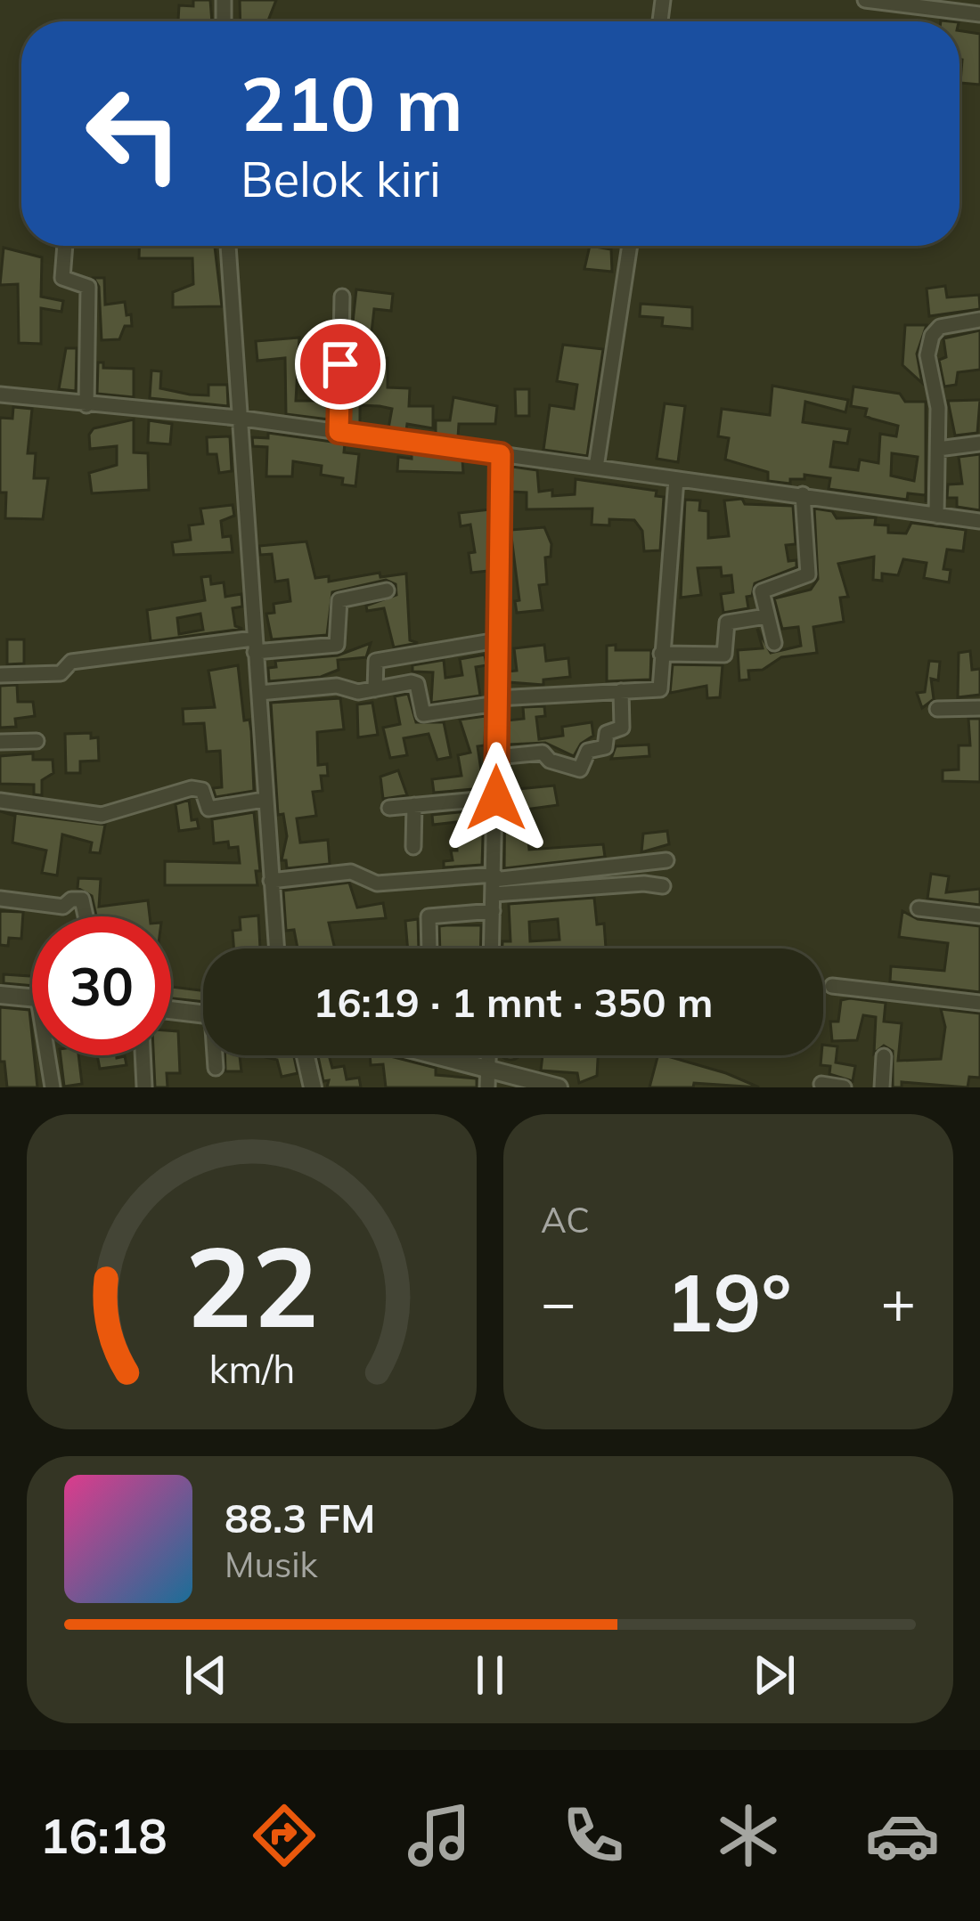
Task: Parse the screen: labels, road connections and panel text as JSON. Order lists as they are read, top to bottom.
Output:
{
  "page": {
    "turn": ["210 m", "Belok kiri"],
    "limit": "30",
    "trip": "16:19 · 1 mnt · 350 m",
    "tile": "AC",
    "heat": ["−", "19°", "+"],
    "song": ["88.3 FM", "Musik"],
    "tabs": "16:18",
    "gauge": ["22", "km/h"]
  }
}
